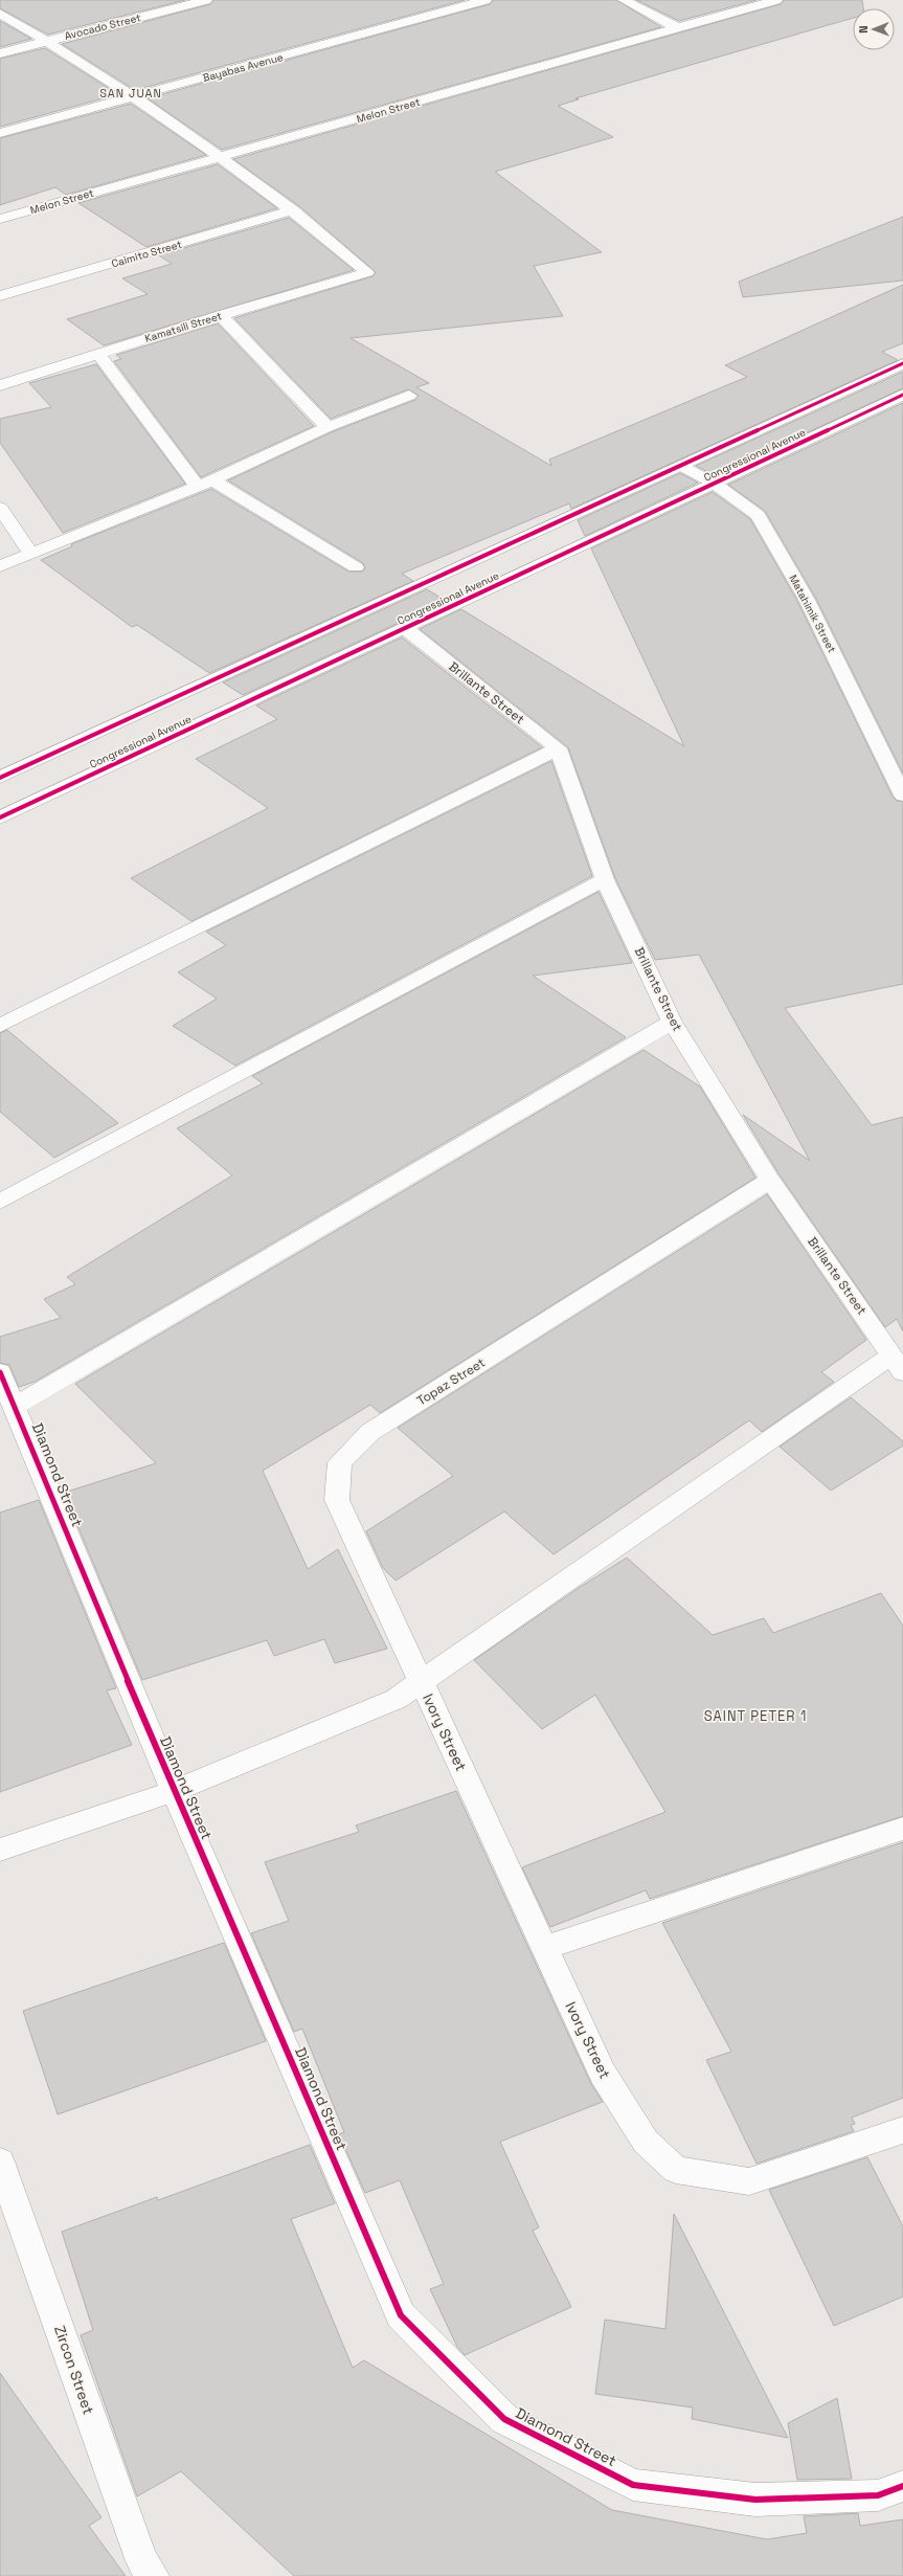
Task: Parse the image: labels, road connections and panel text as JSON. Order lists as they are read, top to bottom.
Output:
{
  "streets": {
    "street": [
      "Avocado Street",
      "Bayabas Avenue",
      "Melon Street",
      "Caimito Street",
      "Kamatsili Street",
      "Congressional Avenue",
      "Matahimik Street",
      "Brillante Street",
      "Topaz Street",
      "Diamond Street",
      "Ivory Street",
      "Zircon Street"
    ]
  },
  "crossings": [
    ["Caimito Street", "Kamatsili Street"],
    ["Congressional Avenue", "Matahimik Street"],
    ["Congressional Avenue", "Brillante Street"],
    ["Brillante Street", "Topaz Street"],
    ["Topaz Street", "Ivory Street"]
  ],
  "districts": ["SAN JUAN", "SAINT PETER 1"],
  "north": "left"
}
